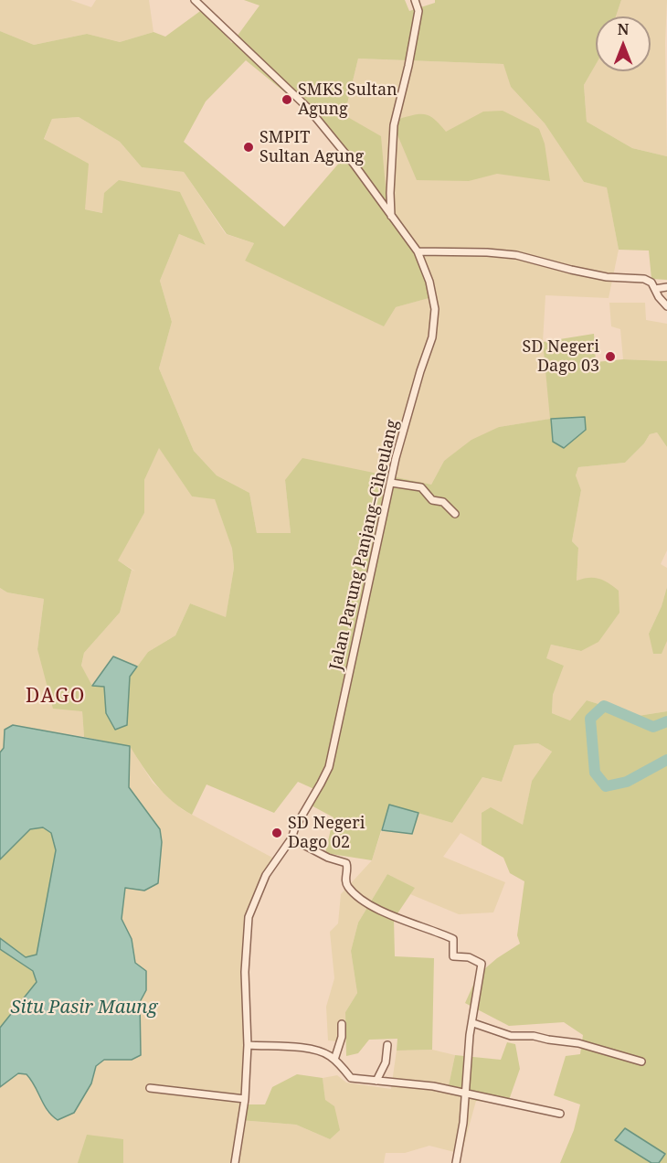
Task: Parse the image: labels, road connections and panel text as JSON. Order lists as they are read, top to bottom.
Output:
{
  "streets": {
    "street": ["Jalan Parung Panjang–Ciheulang"]
  },
  "districts": ["DAGO"],
  "water": ["Situ Pasir Maung"],
  "places": [
    "SMKS Sultan Agung",
    "SMPIT Sultan Agung",
    "SD Negeri Dago 03",
    "SD Negeri Dago 02"
  ],
  "north": "top"
}
